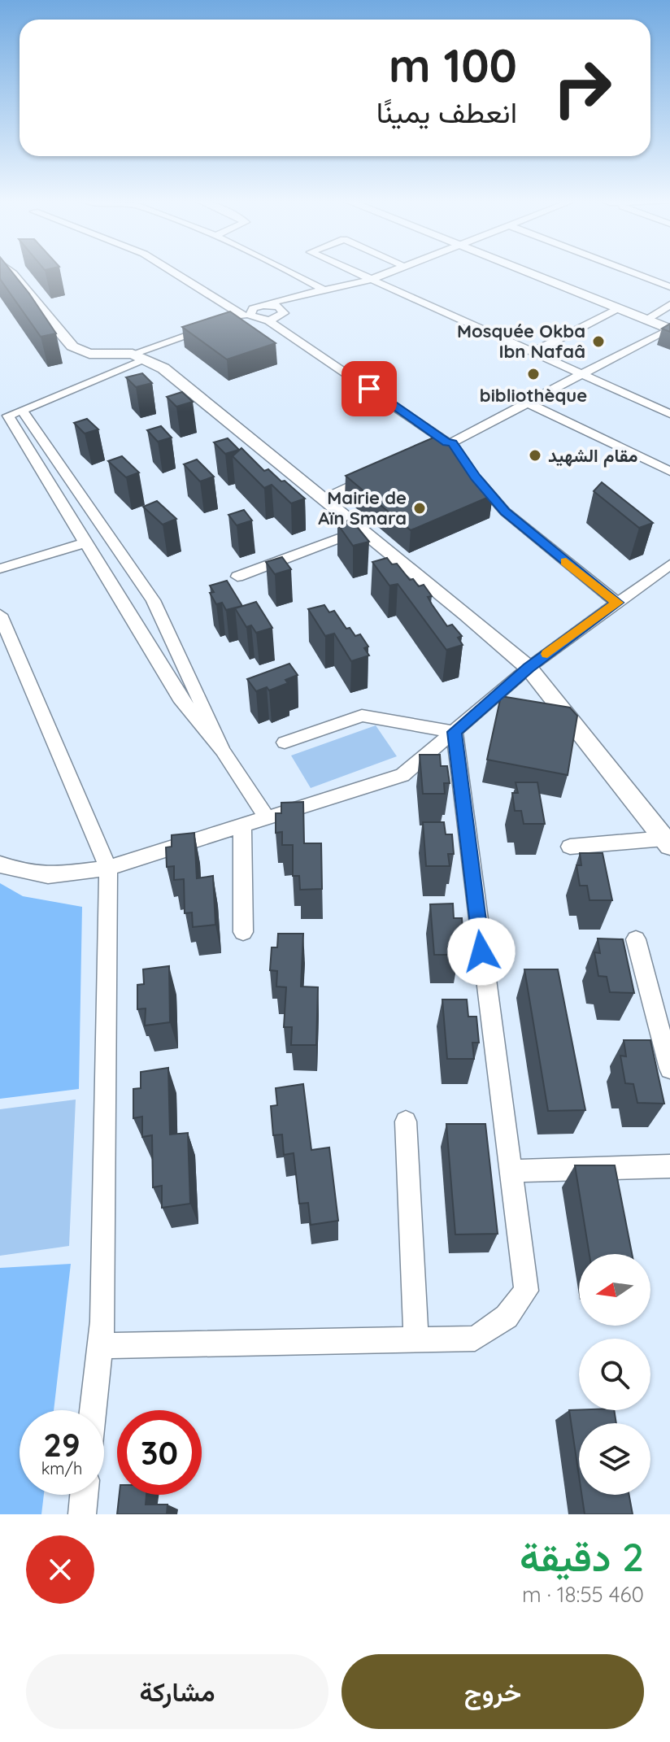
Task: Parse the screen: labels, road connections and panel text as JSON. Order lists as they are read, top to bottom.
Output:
{
  "places": [
    "Mosquée Okba Ibn Nafaâ",
    "bibliothèque",
    "مقام الشهيد",
    "Mairie de Aïn Smara"
  ],
  "north": "left",
  "page": {
    "turn": ["100 m", "انعطف يمينًا"],
    "speed": "29 km/h",
    "limit": "30",
    "heading": ["2 دقيقة", "460 m · 18:55"],
    "buttons": ["خروج", "مشاركة"]
  }
}
